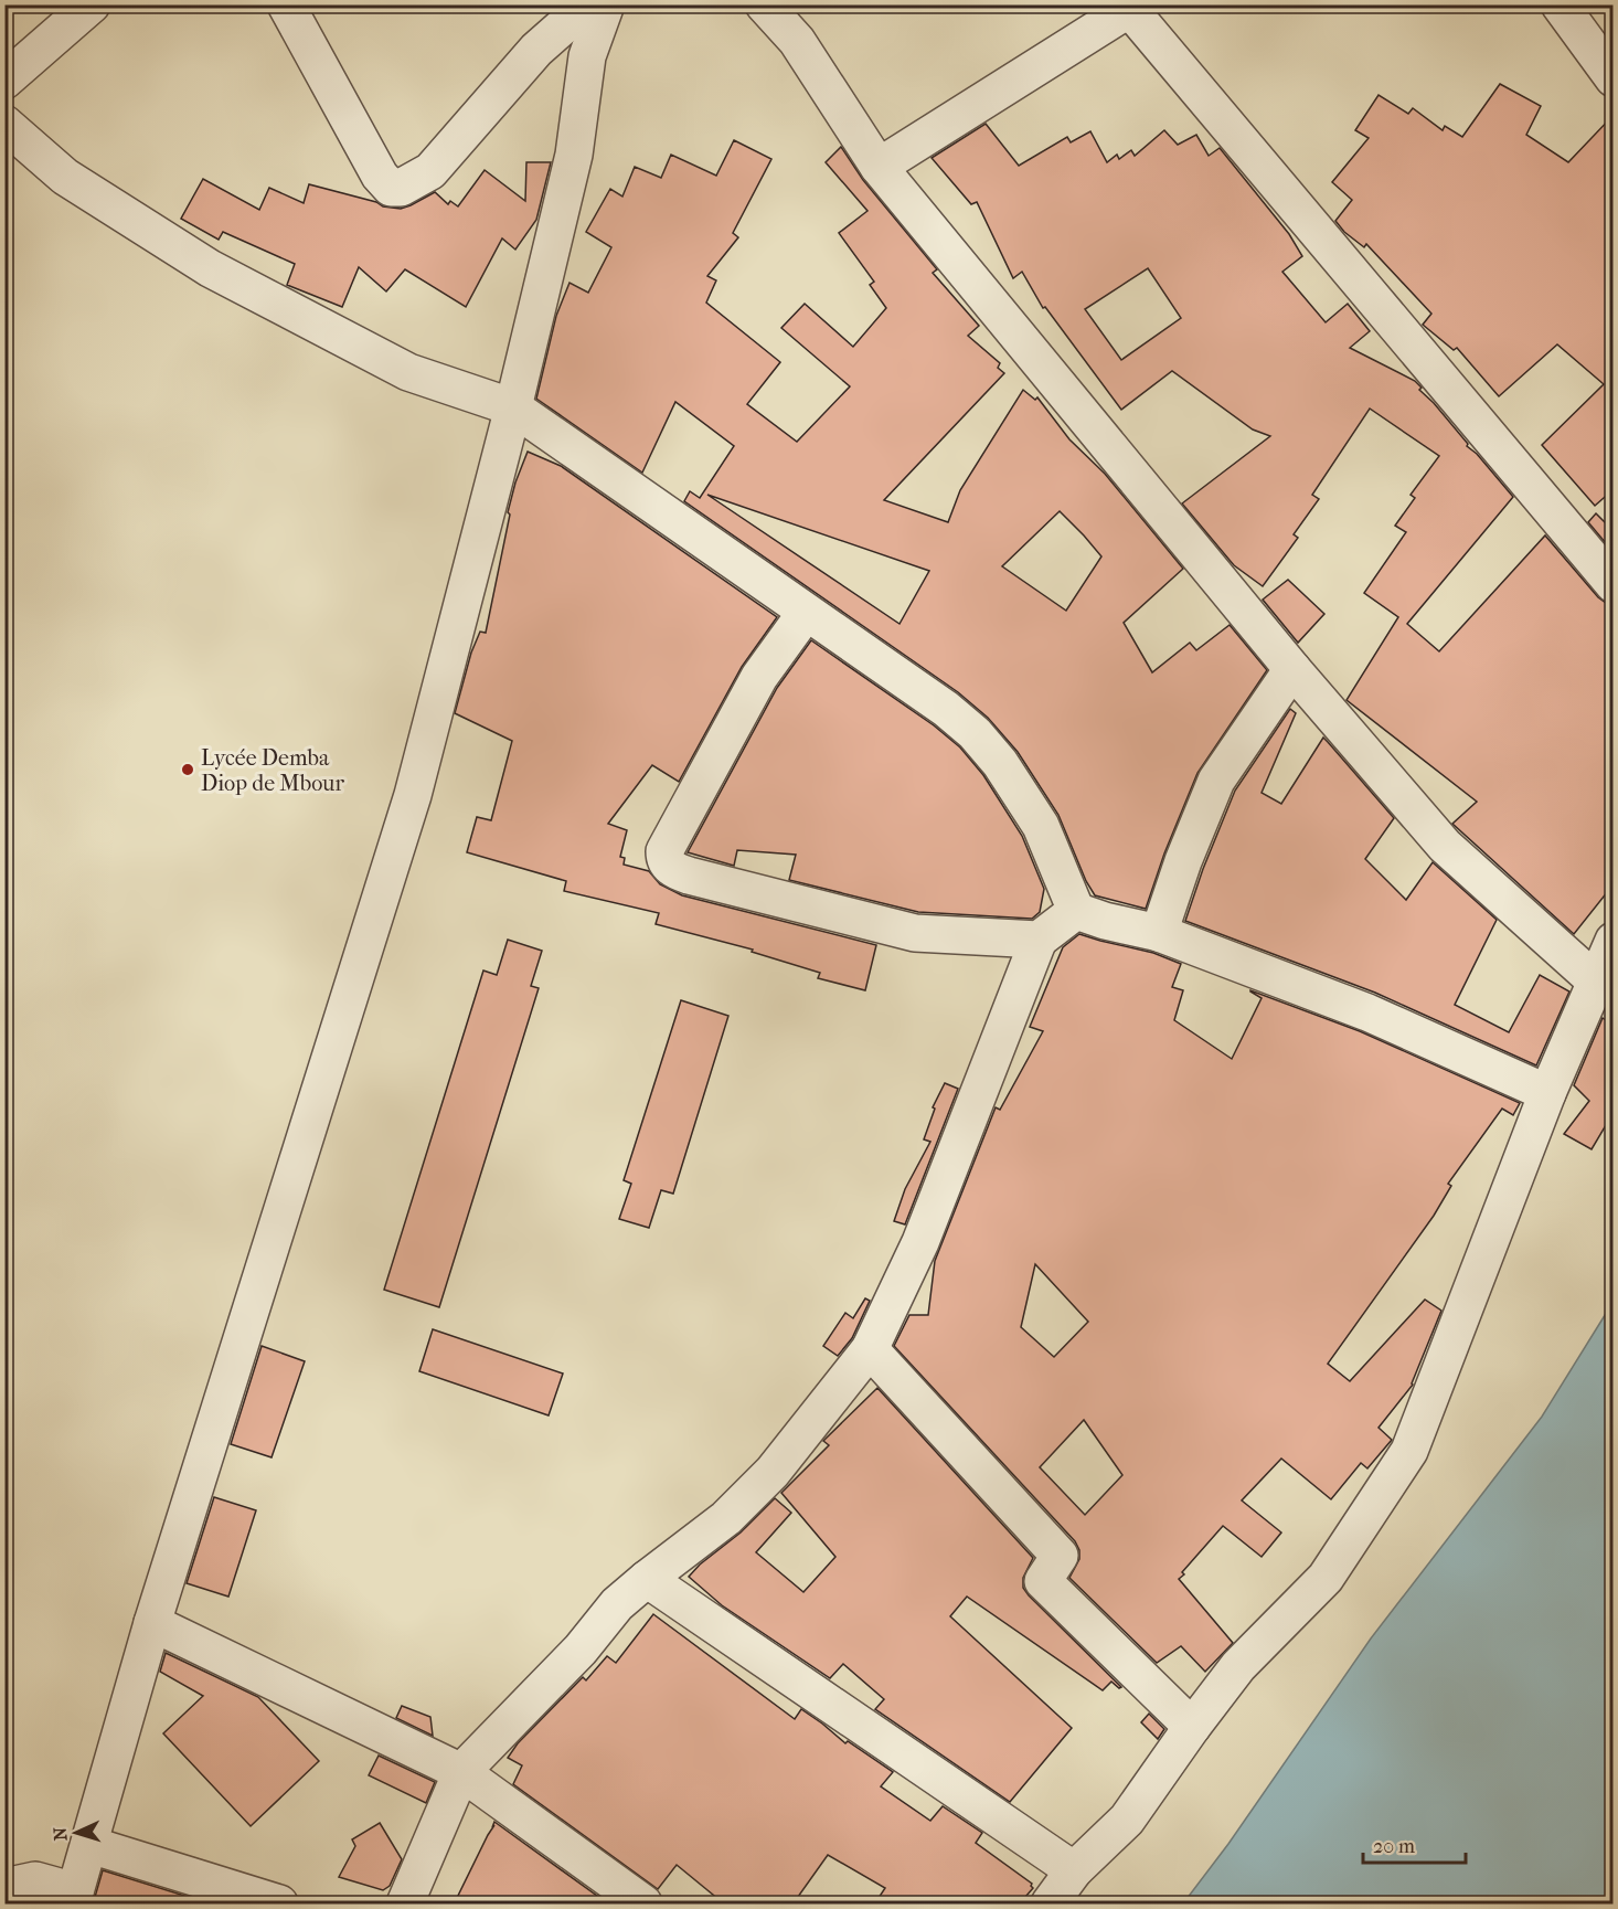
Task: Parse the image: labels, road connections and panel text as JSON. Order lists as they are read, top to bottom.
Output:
{
  "places": ["Lycée Demba Diop de Mbour"],
  "scale_bar": "20 m",
  "north": "left"
}
